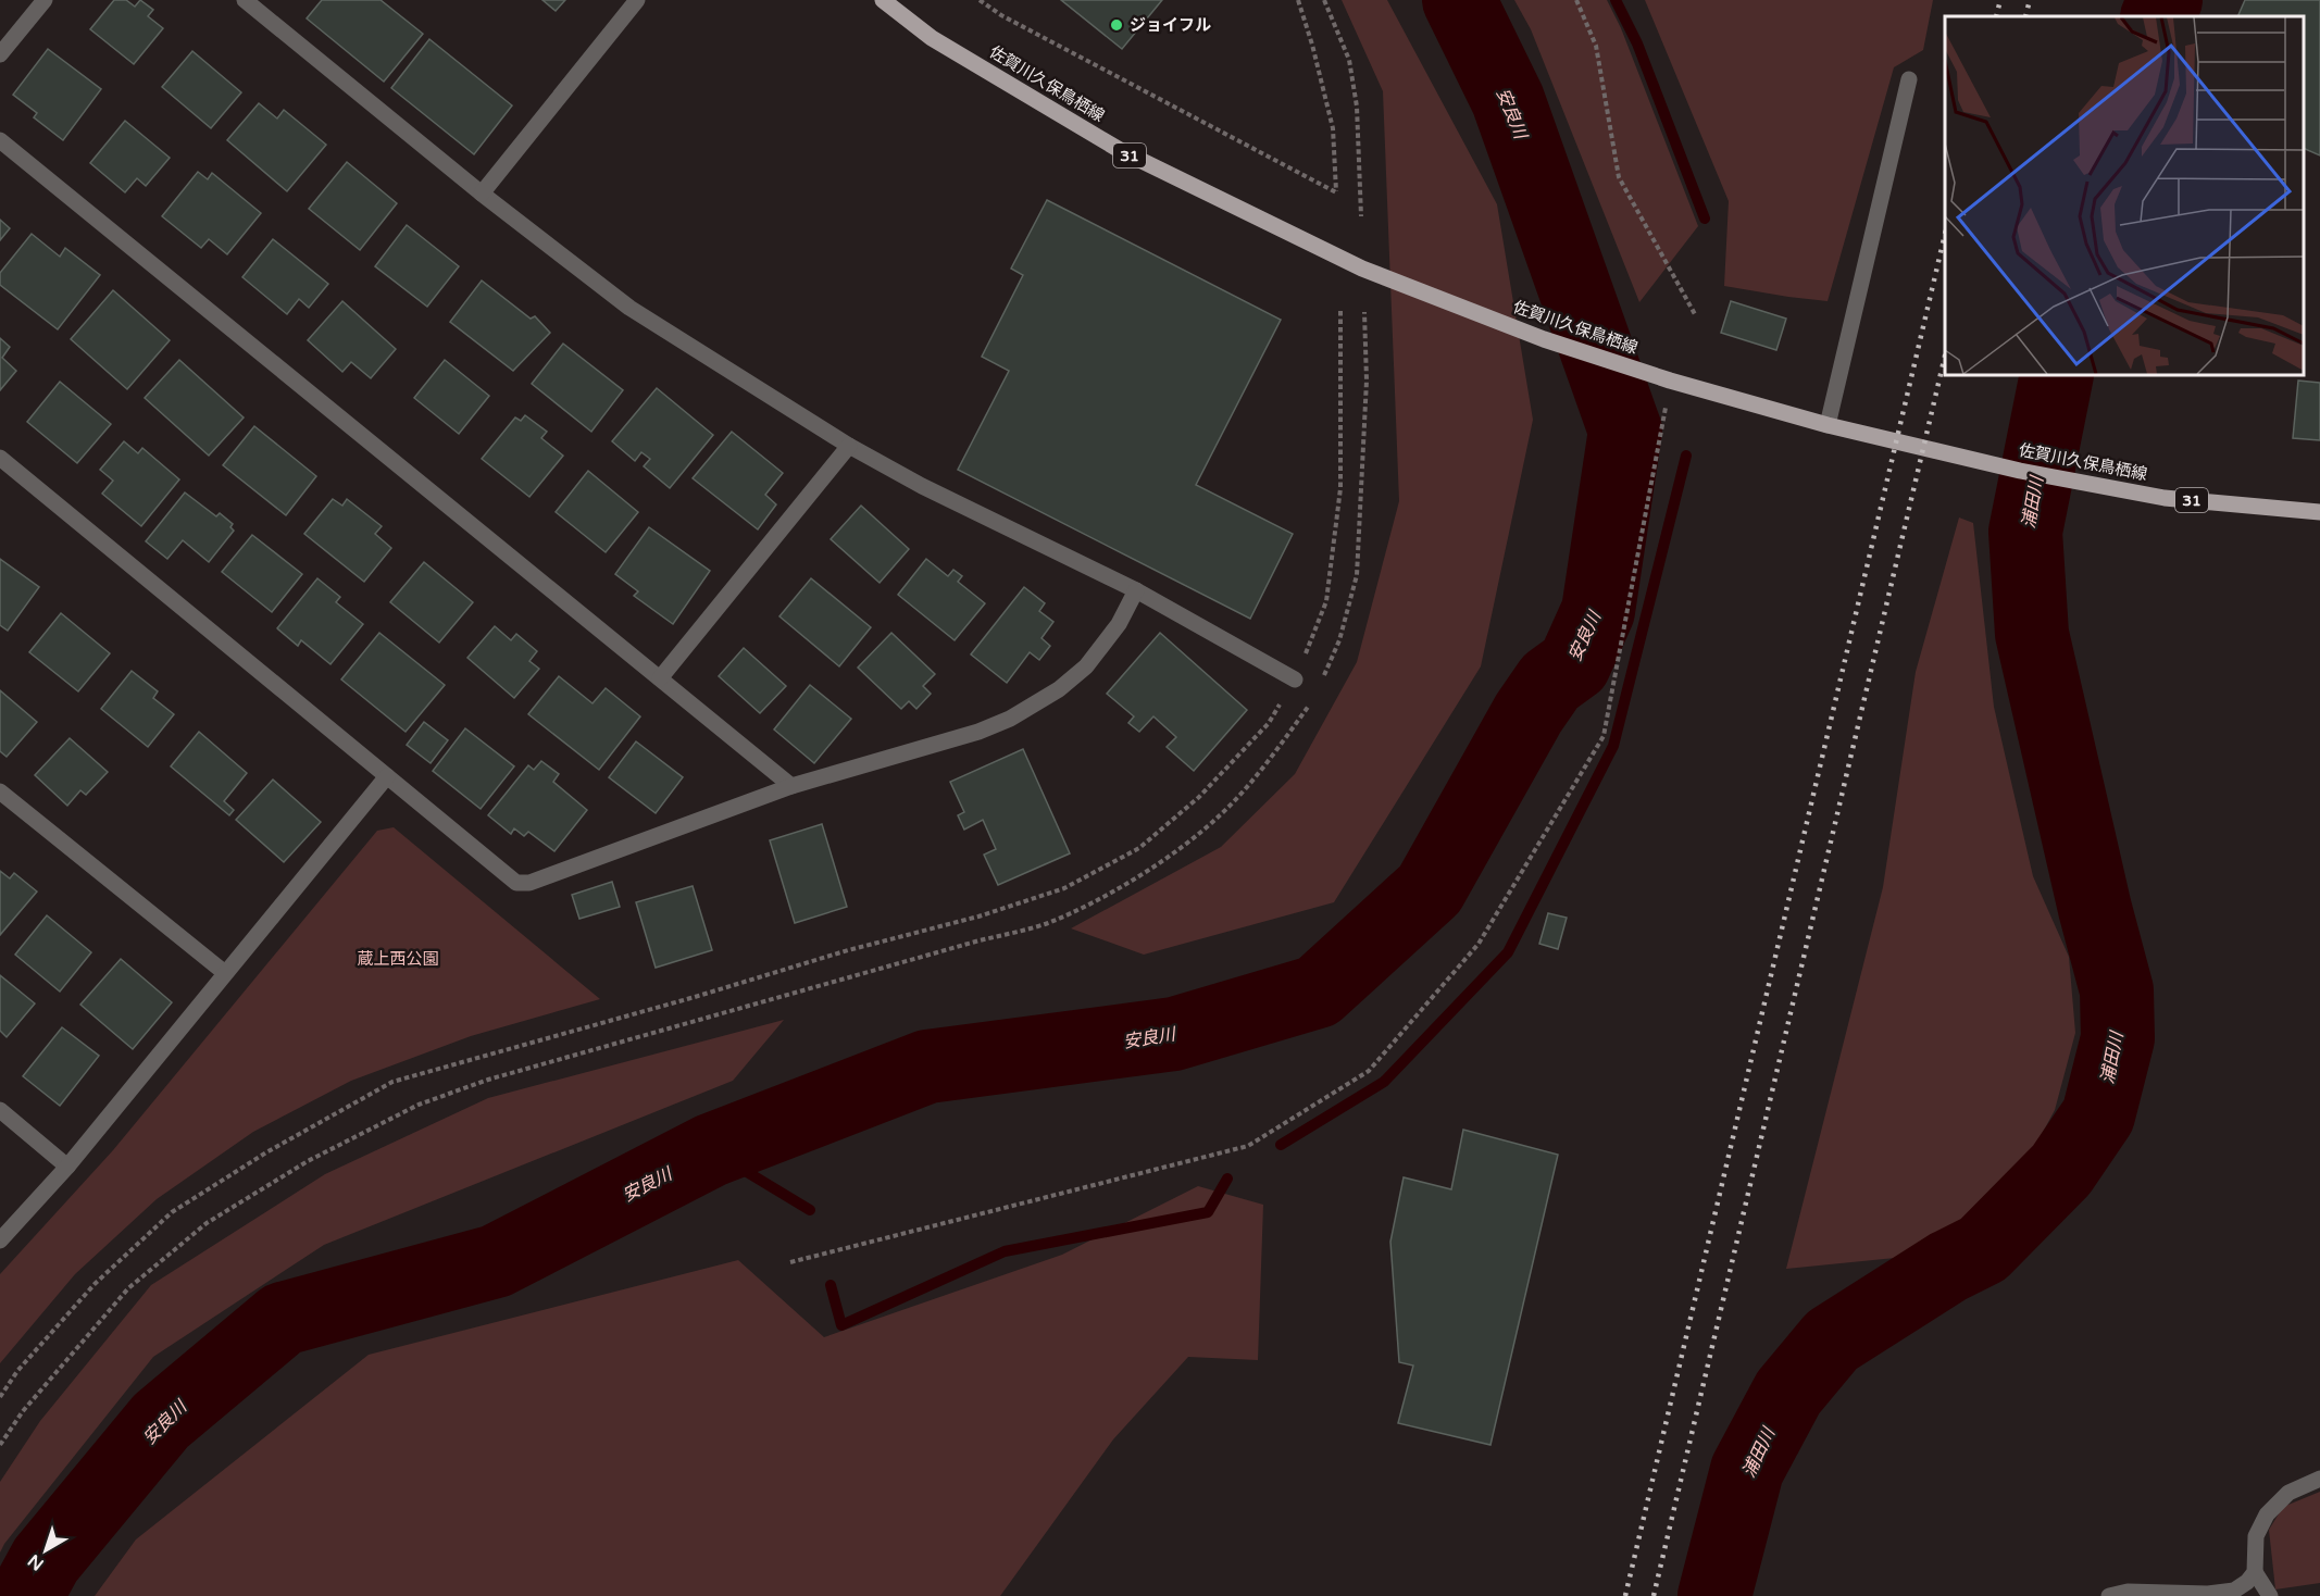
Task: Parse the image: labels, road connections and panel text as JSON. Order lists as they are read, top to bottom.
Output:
{
  "streets": {
    "main road": ["佐賀川久保鳥栖線", "31"]
  },
  "water": ["安良川", "浦田川"],
  "parks": ["蔵上西公園"],
  "places": ["ジョイフル"],
  "north": "bottom left"
}
